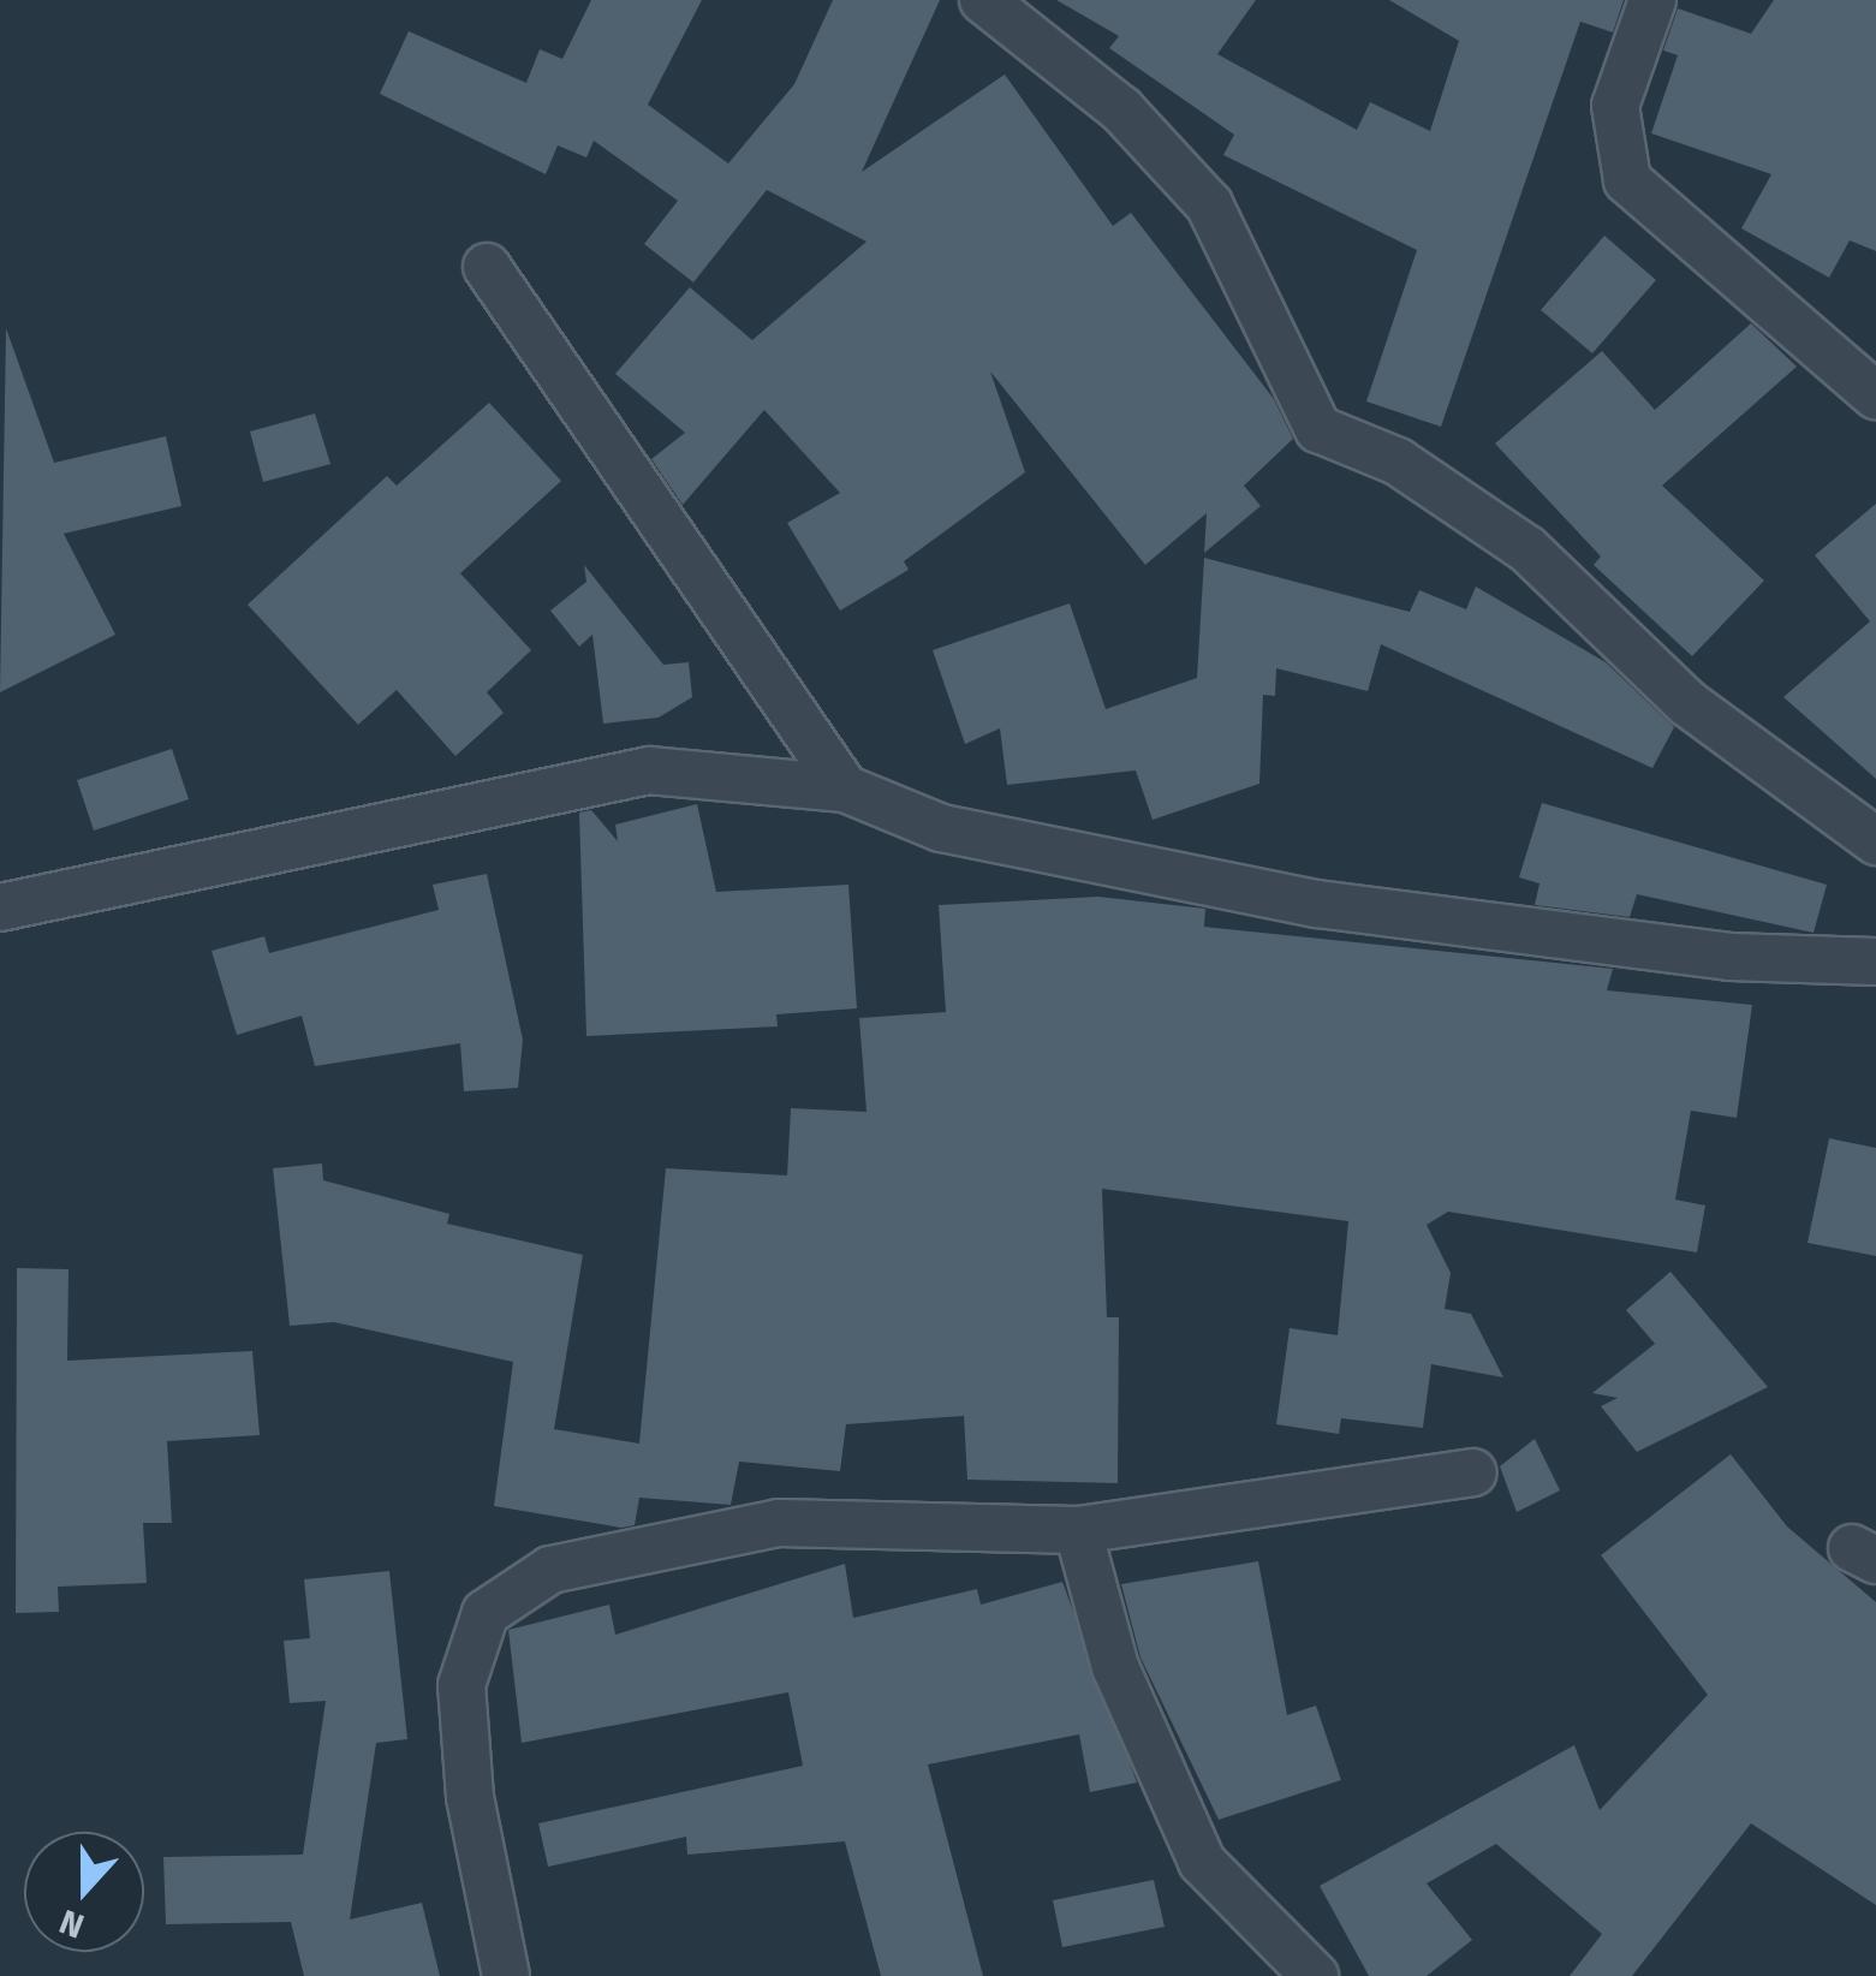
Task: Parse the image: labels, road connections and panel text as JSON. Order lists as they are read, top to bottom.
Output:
{
  "north": "bottom"
}
